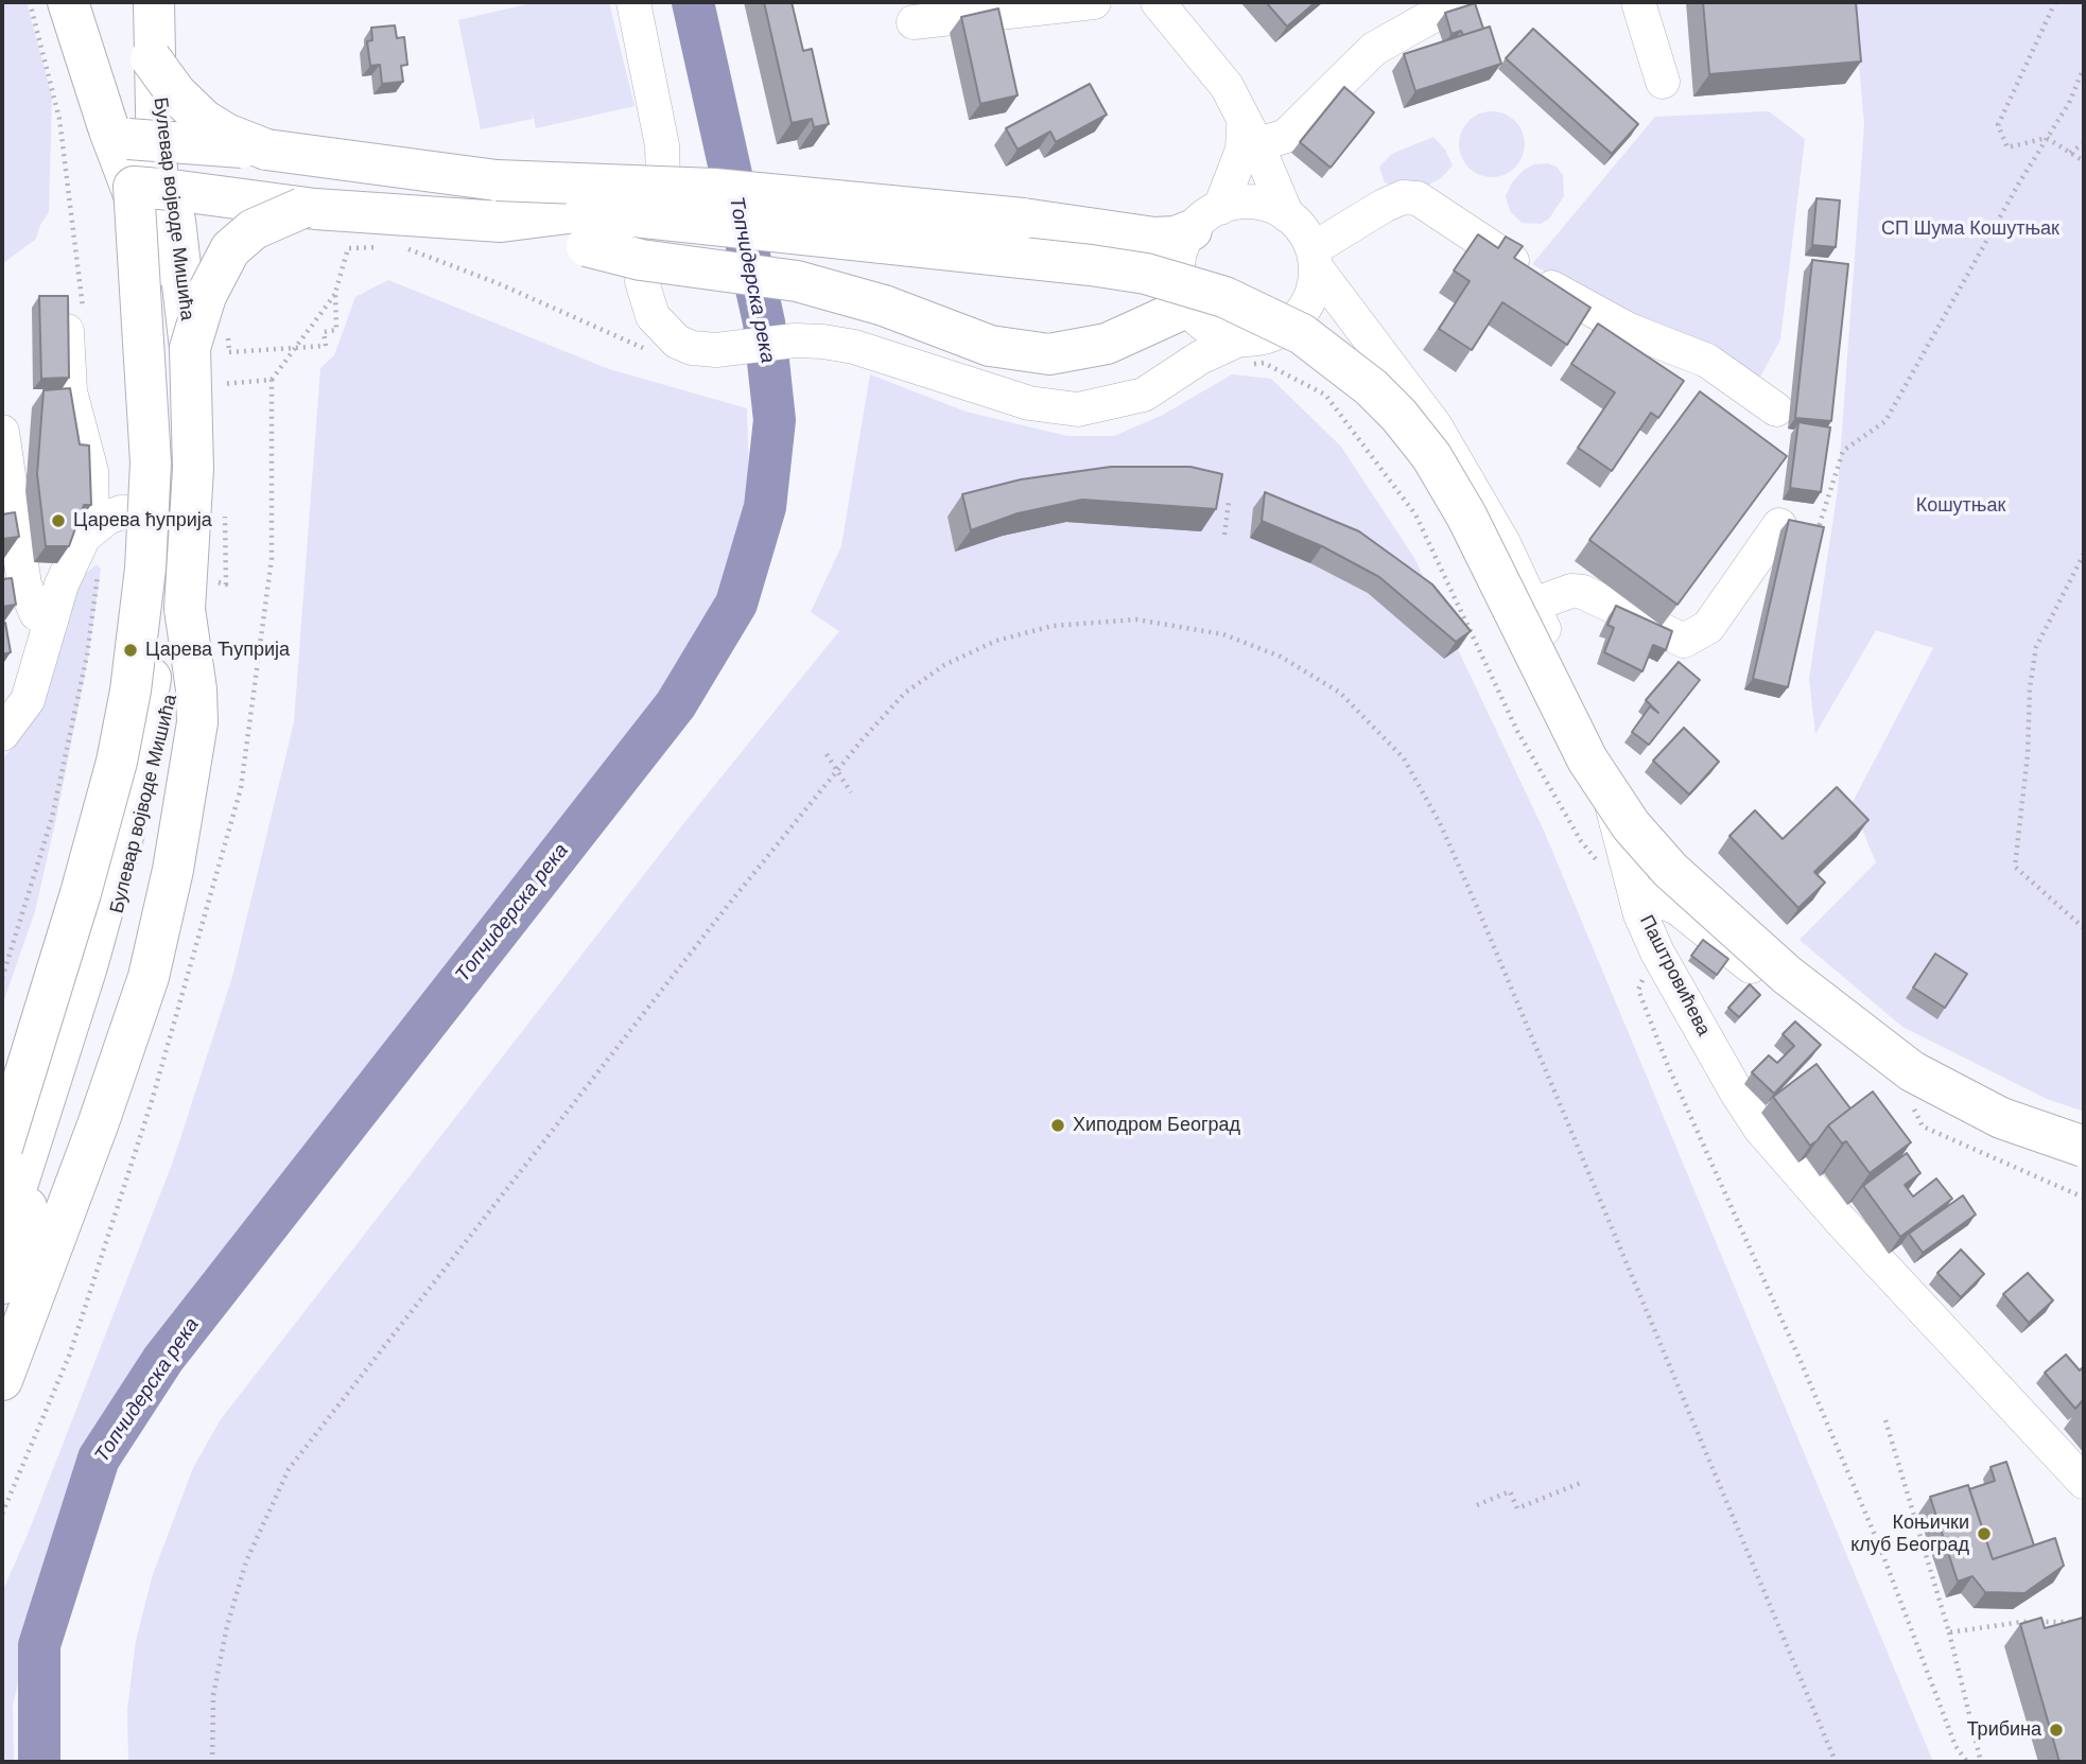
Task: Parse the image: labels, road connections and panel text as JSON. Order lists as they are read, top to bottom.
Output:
{
  "streets": {
    "main road": ["Булевар војводе Мишића"],
    "street": ["Паштровићева"]
  },
  "water": ["Топчидерска река"],
  "parks": ["СП Шума Кошутњак", "Кошутњак"],
  "places": [
    "Царева ћуприја",
    "Царева Ћуприја",
    "Хиподром Београд",
    "Коњички клуб Београд",
    "Трибина"
  ]
}
